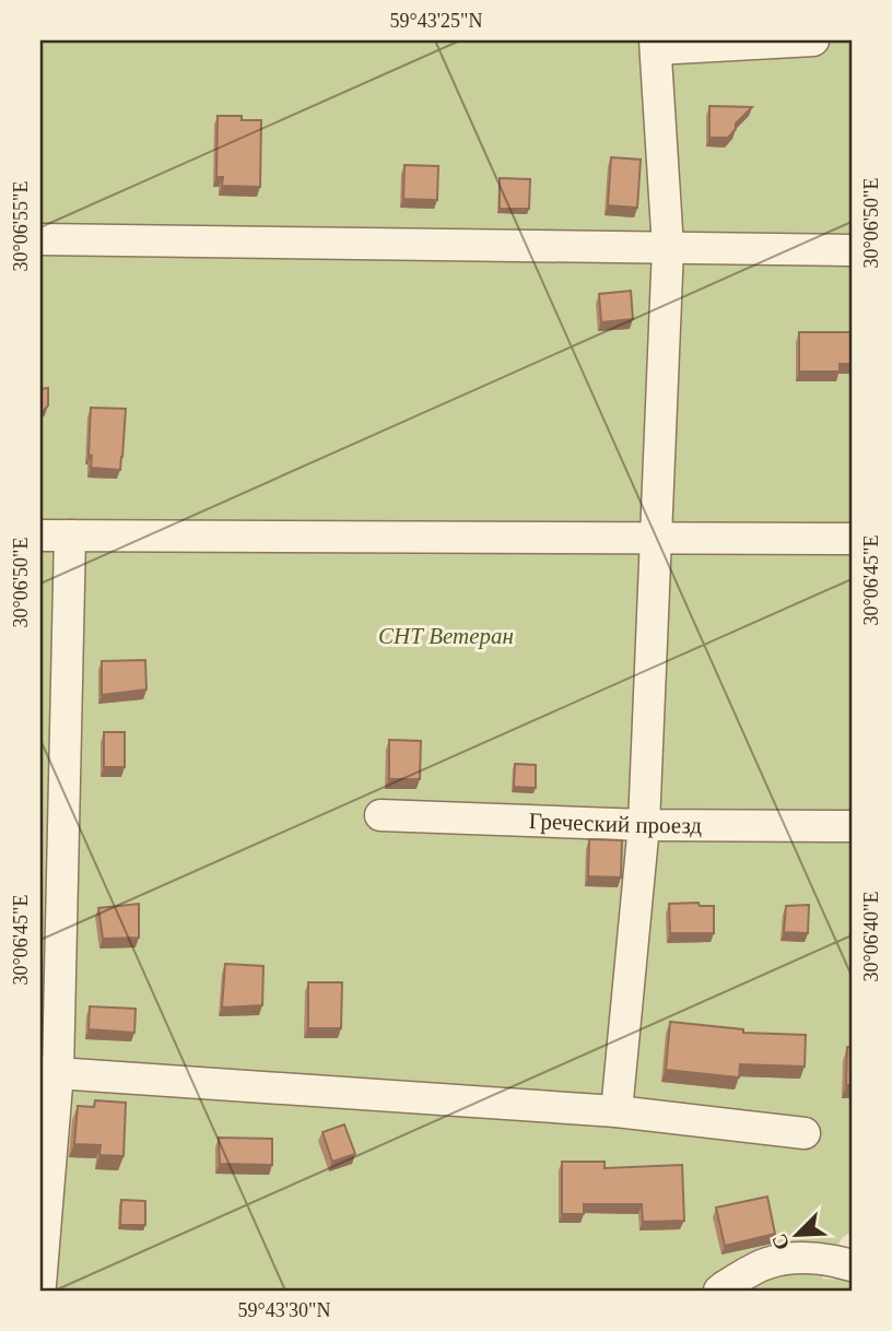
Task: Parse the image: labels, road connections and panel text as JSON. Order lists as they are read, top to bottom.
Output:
{
  "streets": {
    "street": ["Греческий проезд"]
  },
  "parks": ["СНТ Ветеран"],
  "north": "bottom left",
  "coordinates": [
    "59°43'25\"N",
    "30°06'50\"E",
    "30°06'55\"E",
    "30°06'45\"E",
    "30°06'40\"E",
    "59°43'30\"N"
  ]
}
